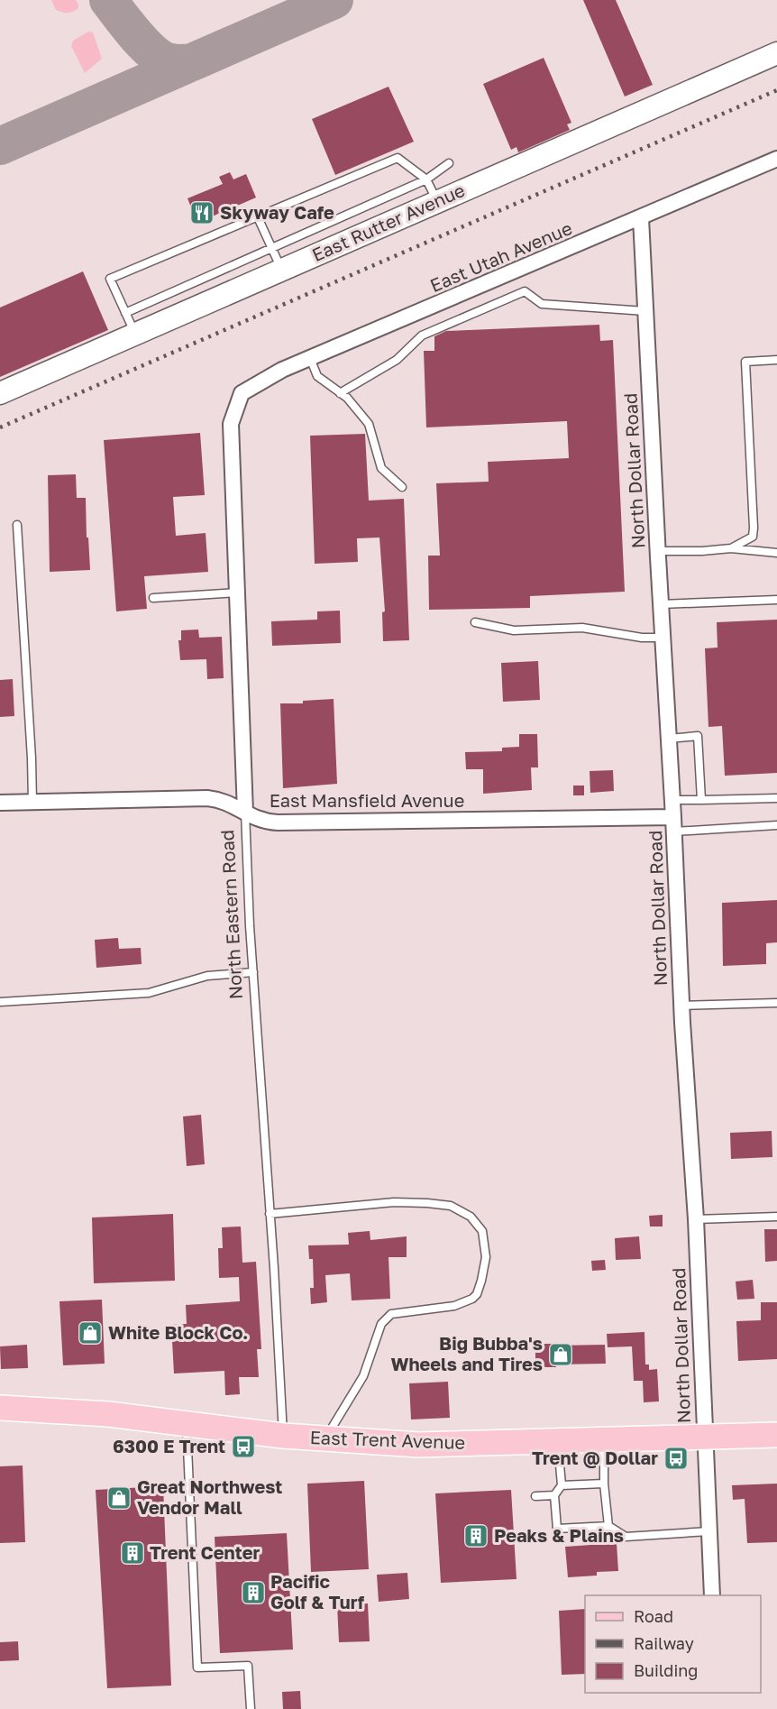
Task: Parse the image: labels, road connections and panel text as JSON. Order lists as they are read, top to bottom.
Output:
{
  "streets": {
    "main road": ["East Trent Avenue"],
    "street": [
      "East Rutter Avenue",
      "East Utah Avenue",
      "North Dollar Road",
      "East Mansfield Avenue",
      "North Eastern Road"
    ]
  },
  "crossings": [
    ["East Utah Avenue", "North Dollar Road"],
    ["East Utah Avenue", "North Eastern Road"],
    ["North Dollar Road", "East Mansfield Avenue"],
    ["North Dollar Road", "East Trent Avenue"],
    ["East Mansfield Avenue", "North Eastern Road"],
    ["North Eastern Road", "East Trent Avenue"]
  ],
  "places": {
    "restaurant": ["Skyway Cafe"],
    "shop": ["White Block Co.", "Big Bubba's Wheels and Tires", "Great Northwest Vendor Mall"],
    "bus stop": ["6300 E Trent", "Trent @ Dollar"],
    "building": ["Peaks & Plains", "Trent Center", "Pacific Golf & Turf"]
  },
  "legend": ["Road", "Railway", "Building"]
}
